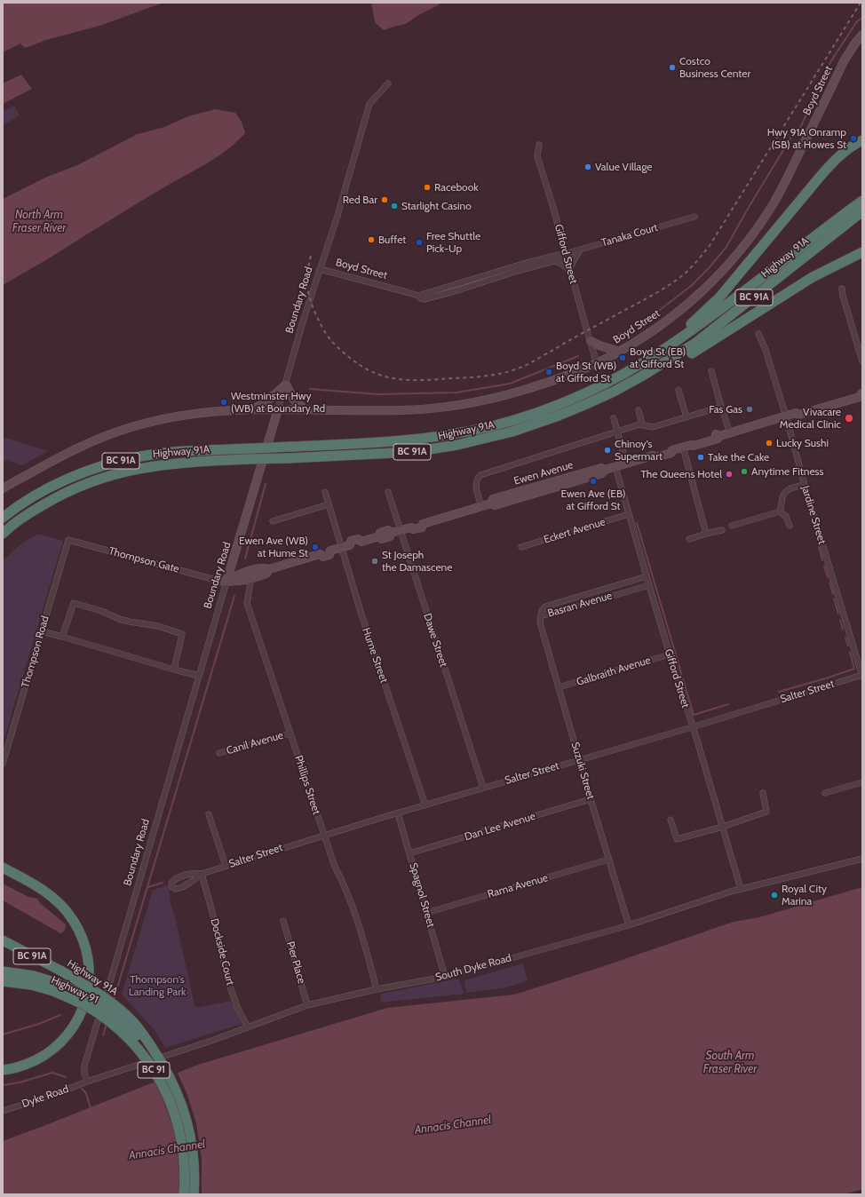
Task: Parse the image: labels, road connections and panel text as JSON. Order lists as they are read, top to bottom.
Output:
{
  "streets": {
    "highway": [
      "Highway 91A",
      "BC 91A",
      "Highway 91",
      "BC 91"
    ],
    "main road": ["Boyd Street", "Boundary Road", "Ewen Avenue"],
    "street": [
      "Tanaka Court",
      "Gifford Street",
      "Jardine Street",
      "Eckert Avenue",
      "Thompson Gate",
      "Basran Avenue",
      "Dawe Street",
      "Thompson Road",
      "Hume Street",
      "Galbraith Avenue",
      "Salter Street",
      "Canil Avenue",
      "Suzuki Street",
      "Phillips Street",
      "Dan Lee Avenue",
      "Rama Avenue",
      "Spagnol Street",
      "Dockside Court",
      "Pier Place",
      "South Dyke Road",
      "Dyke Road"
    ]
  },
  "crossings": [
    ["Boyd Street", "Tanaka Court"],
    ["Boyd Street", "Gifford Street"],
    ["Boyd Street", "Boundary Road"],
    ["Tanaka Court", "Gifford Street"],
    ["Gifford Street", "Ewen Avenue"],
    ["Gifford Street", "Eckert Avenue"],
    ["Gifford Street", "Basran Avenue"],
    ["Gifford Street", "Galbraith Avenue"],
    ["Gifford Street", "Salter Street"],
    ["Gifford Street", "South Dyke Road"],
    ["Highway 91A", "Highway 91"],
    ["Highway 91A", "BC 91"],
    ["Boundary Road", "Ewen Avenue"],
    ["Boundary Road", "Thompson Gate"],
    ["Boundary Road", "South Dyke Road"],
    ["Boundary Road", "Dyke Road"],
    ["Ewen Avenue", "Jardine Street"],
    ["Ewen Avenue", "Thompson Gate"],
    ["Ewen Avenue", "Dawe Street"],
    ["Ewen Avenue", "Hume Street"],
    ["Ewen Avenue", "Phillips Street"],
    ["Jardine Street", "Salter Street"],
    ["Thompson Gate", "Thompson Road"],
    ["Basran Avenue", "Suzuki Street"],
    ["Dawe Street", "Salter Street"],
    ["Hume Street", "Salter Street"],
    ["Galbraith Avenue", "Suzuki Street"],
    ["Salter Street", "Suzuki Street"],
    ["Salter Street", "Phillips Street"],
    ["Salter Street", "Spagnol Street"],
    ["Salter Street", "Dockside Court"],
    ["Canil Avenue", "Phillips Street"],
    ["Suzuki Street", "Dan Lee Avenue"],
    ["Suzuki Street", "Rama Avenue"],
    ["Suzuki Street", "South Dyke Road"],
    ["Phillips Street", "South Dyke Road"],
    ["Dan Lee Avenue", "Spagnol Street"],
    ["Rama Avenue", "Spagnol Street"],
    ["Spagnol Street", "South Dyke Road"],
    ["Dockside Court", "South Dyke Road"],
    ["Pier Place", "South Dyke Road"],
    ["South Dyke Road", "Dyke Road"],
    ["Highway 91", "BC 91"]
  ],
  "water": ["North Arm Fraser River", "South Arm Fraser River", "Annacis Channel"],
  "parks": ["Thompson's Landing Park"],
  "places": [
    "Costco Business Center",
    "Hwy 91A Onramp (SB) at Howes St",
    "Value Village",
    "Racebook",
    "Red Bar",
    "Starlight Casino",
    "Buffet",
    "Free Shuttle Pick-Up",
    "Boyd St (EB) at Gifford St",
    "Boyd St (WB) at Gifford St",
    "Westminster Hwy (WB) at Boundary Rd",
    "Fas Gas",
    "Vivacare Medical Clinic",
    "Lucky Sushi",
    "Chinoy's Supermart",
    "Take the Cake",
    "Anytime Fitness",
    "The Queens Hotel",
    "Ewen Ave (EB) at Gifford St",
    "Ewen Ave (WB) at Hume St",
    "St Joseph the Damascene",
    "Royal City Marina"
  ]
}
